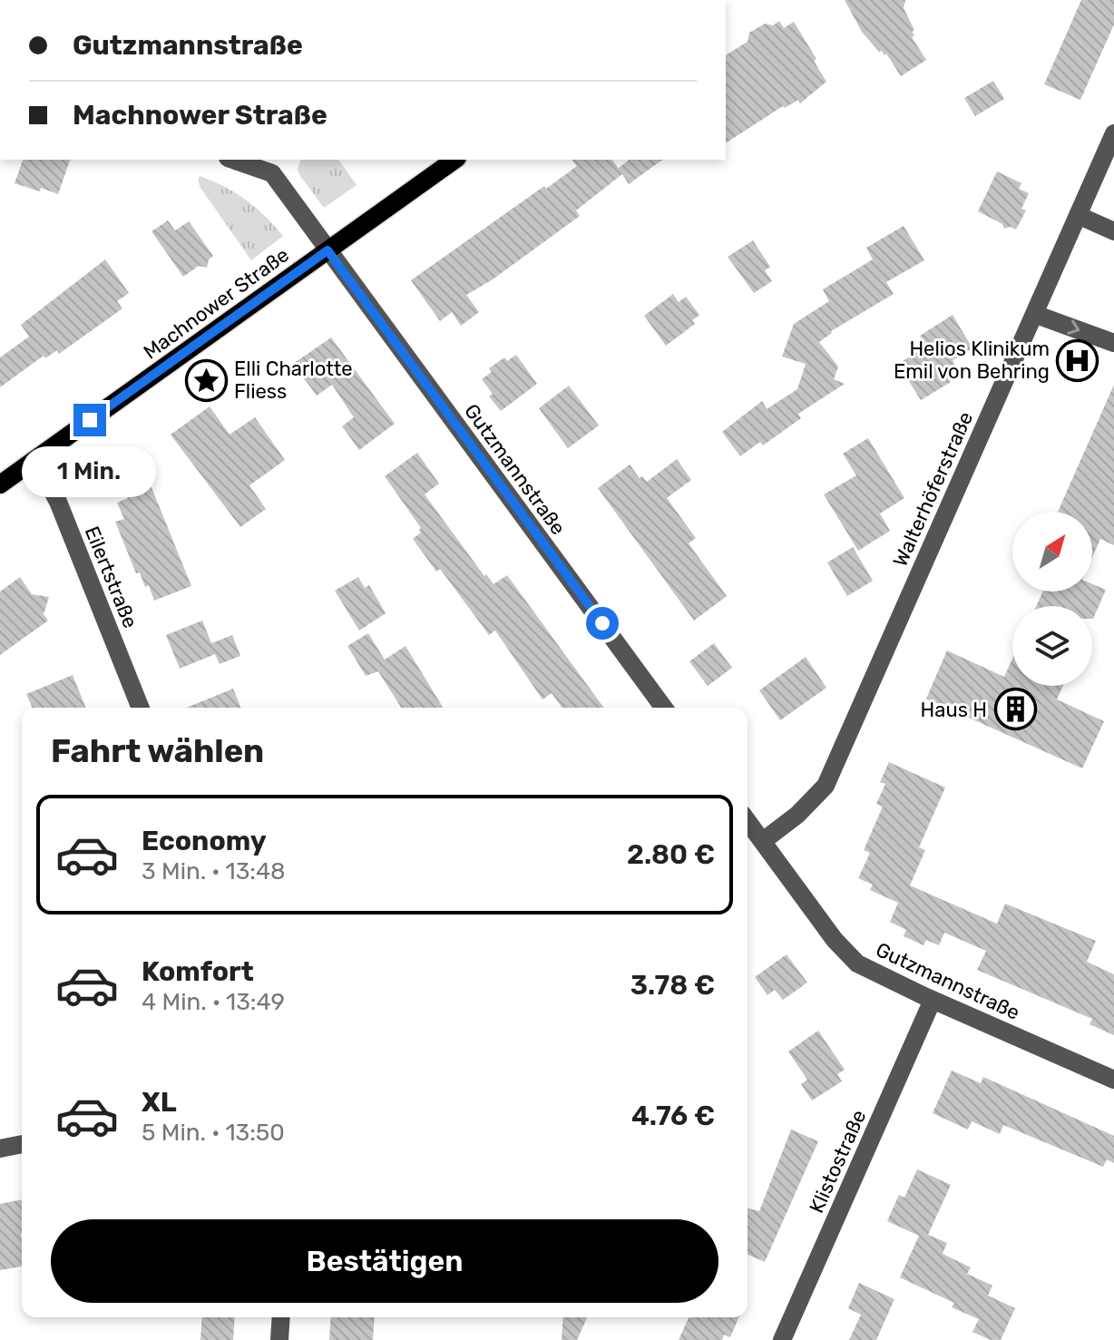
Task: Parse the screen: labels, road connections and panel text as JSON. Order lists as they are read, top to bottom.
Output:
{
  "streets": {
    "main road": ["Machnower Straße"],
    "street": [
      "Gutzmannstraße",
      "Walterhöferstraße",
      "Eilertstraße",
      "Klistostraße"
    ]
  },
  "crossings": [
    ["Machnower Straße", "Gutzmannstraße"],
    ["Machnower Straße", "Eilertstraße"],
    ["Gutzmannstraße", "Walterhöferstraße"],
    ["Gutzmannstraße", "Klistostraße"]
  ],
  "places": {
    "hospital": ["Helios Klinikum Emil von Behring"],
    "place": ["Elli Charlotte Fliess"],
    "building": ["Haus H"]
  },
  "north": "top right",
  "page": {
    "banner": ["Gutzmannstraße", "Machnower Straße"],
    "bubble": "1 Min.",
    "heading": "Fahrt wählen",
    "list": [
      {
        "name": "Economy",
        "note": "3 Min. · 13:48",
        "value": "2.80 €"
      },
      {
        "name": "Komfort",
        "note": "4 Min. · 13:49",
        "value": "3.78 €"
      },
      {
        "name": "XL",
        "note": "5 Min. · 13:50",
        "value": "4.76 €"
      }
    ],
    "buttons": "Bestätigen"
  }
}
